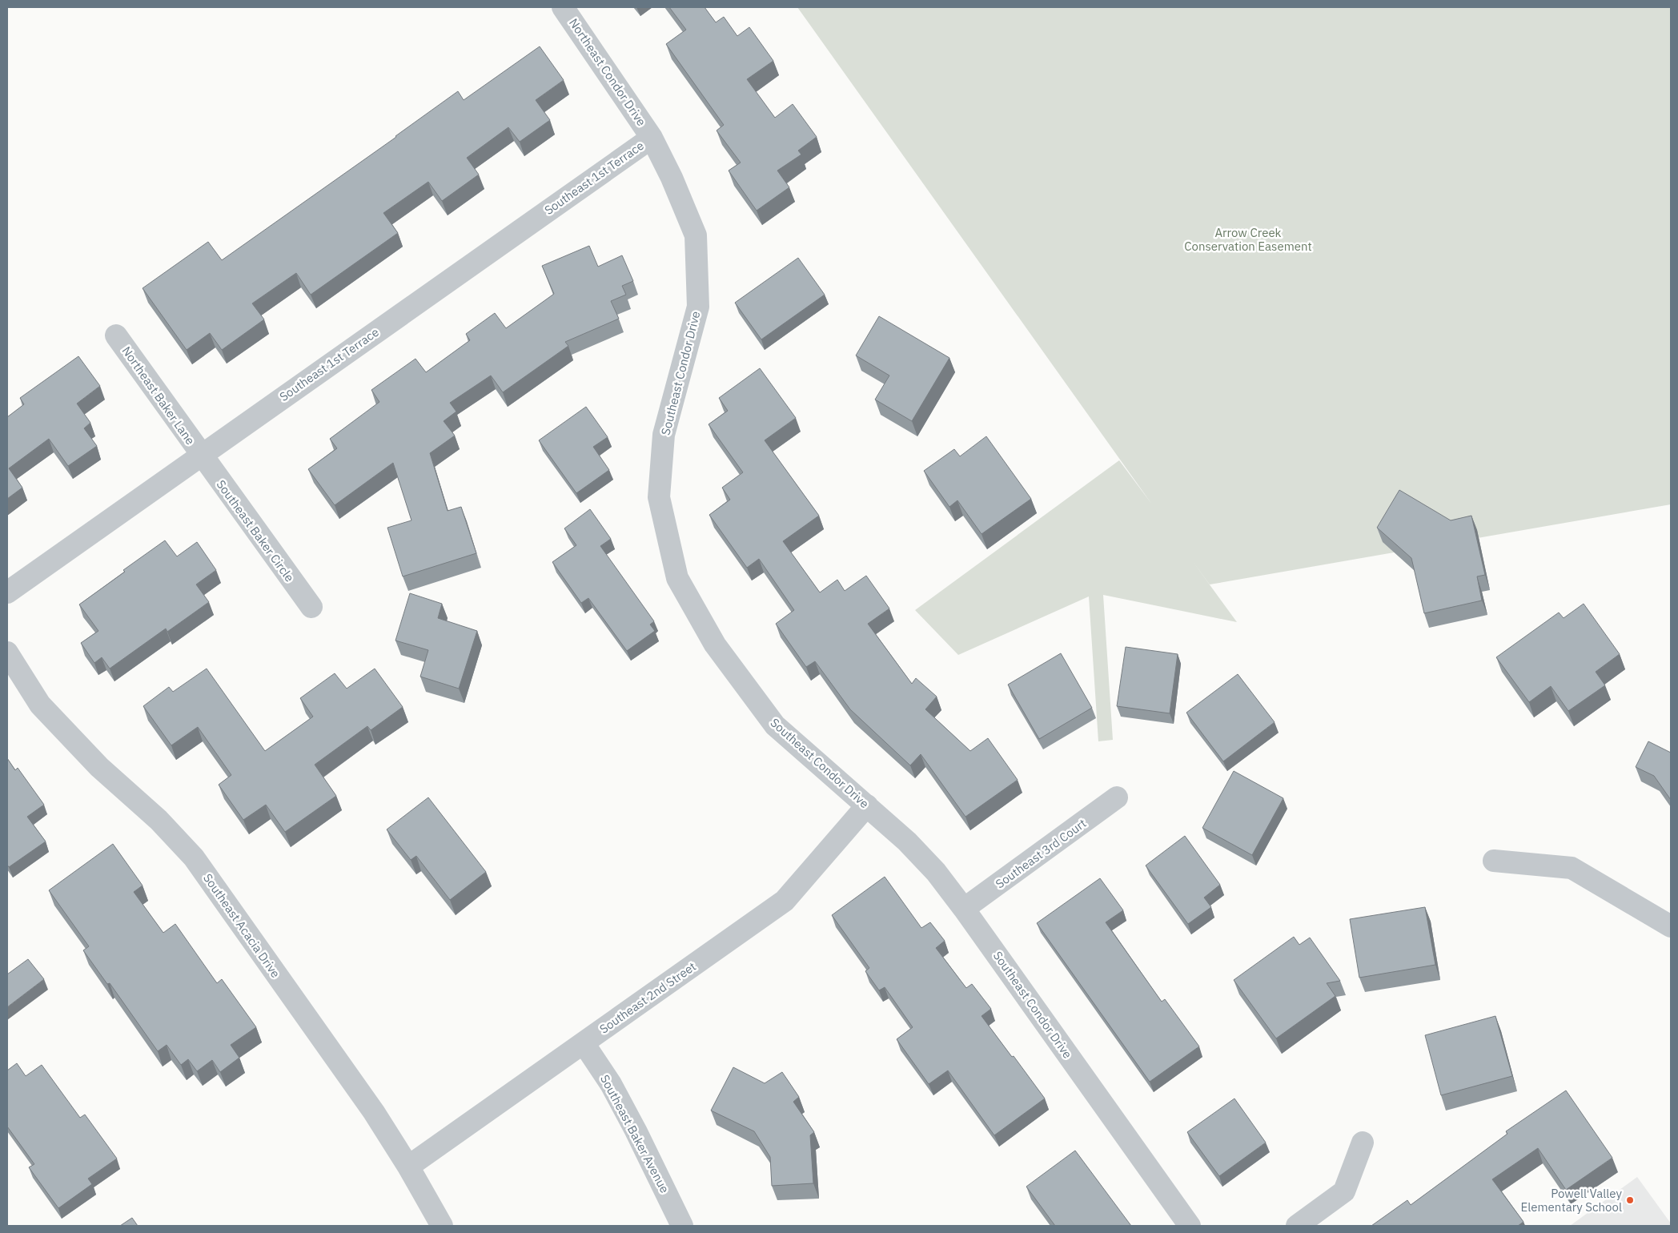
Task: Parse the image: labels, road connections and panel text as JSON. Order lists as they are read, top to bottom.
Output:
{
  "streets": {
    "street": [
      "Northeast Condor Drive",
      "Southeast 1st Terrace",
      "Southeast Condor Drive",
      "Northeast Baker Lane",
      "Southeast Baker Circle",
      "Southeast 3rd Court",
      "Southeast Acacia Drive",
      "Southeast 2nd Street",
      "Southeast Baker Avenue"
    ]
  },
  "crossings": [
    ["Northeast Condor Drive", "Southeast 1st Terrace"],
    ["Northeast Condor Drive", "Southeast Condor Drive"],
    ["Southeast 1st Terrace", "Southeast Condor Drive"],
    ["Southeast 1st Terrace", "Northeast Baker Lane"],
    ["Southeast 1st Terrace", "Southeast Baker Circle"],
    ["Southeast Condor Drive", "Southeast 3rd Court"],
    ["Southeast Condor Drive", "Southeast 2nd Street"],
    ["Northeast Baker Lane", "Southeast Baker Circle"],
    ["Southeast Acacia Drive", "Southeast 2nd Street"],
    ["Southeast 2nd Street", "Southeast Baker Avenue"]
  ],
  "parks": ["Arrow Creek Conservation Easement"],
  "places": ["Powell Valley Elementary School"]
}
